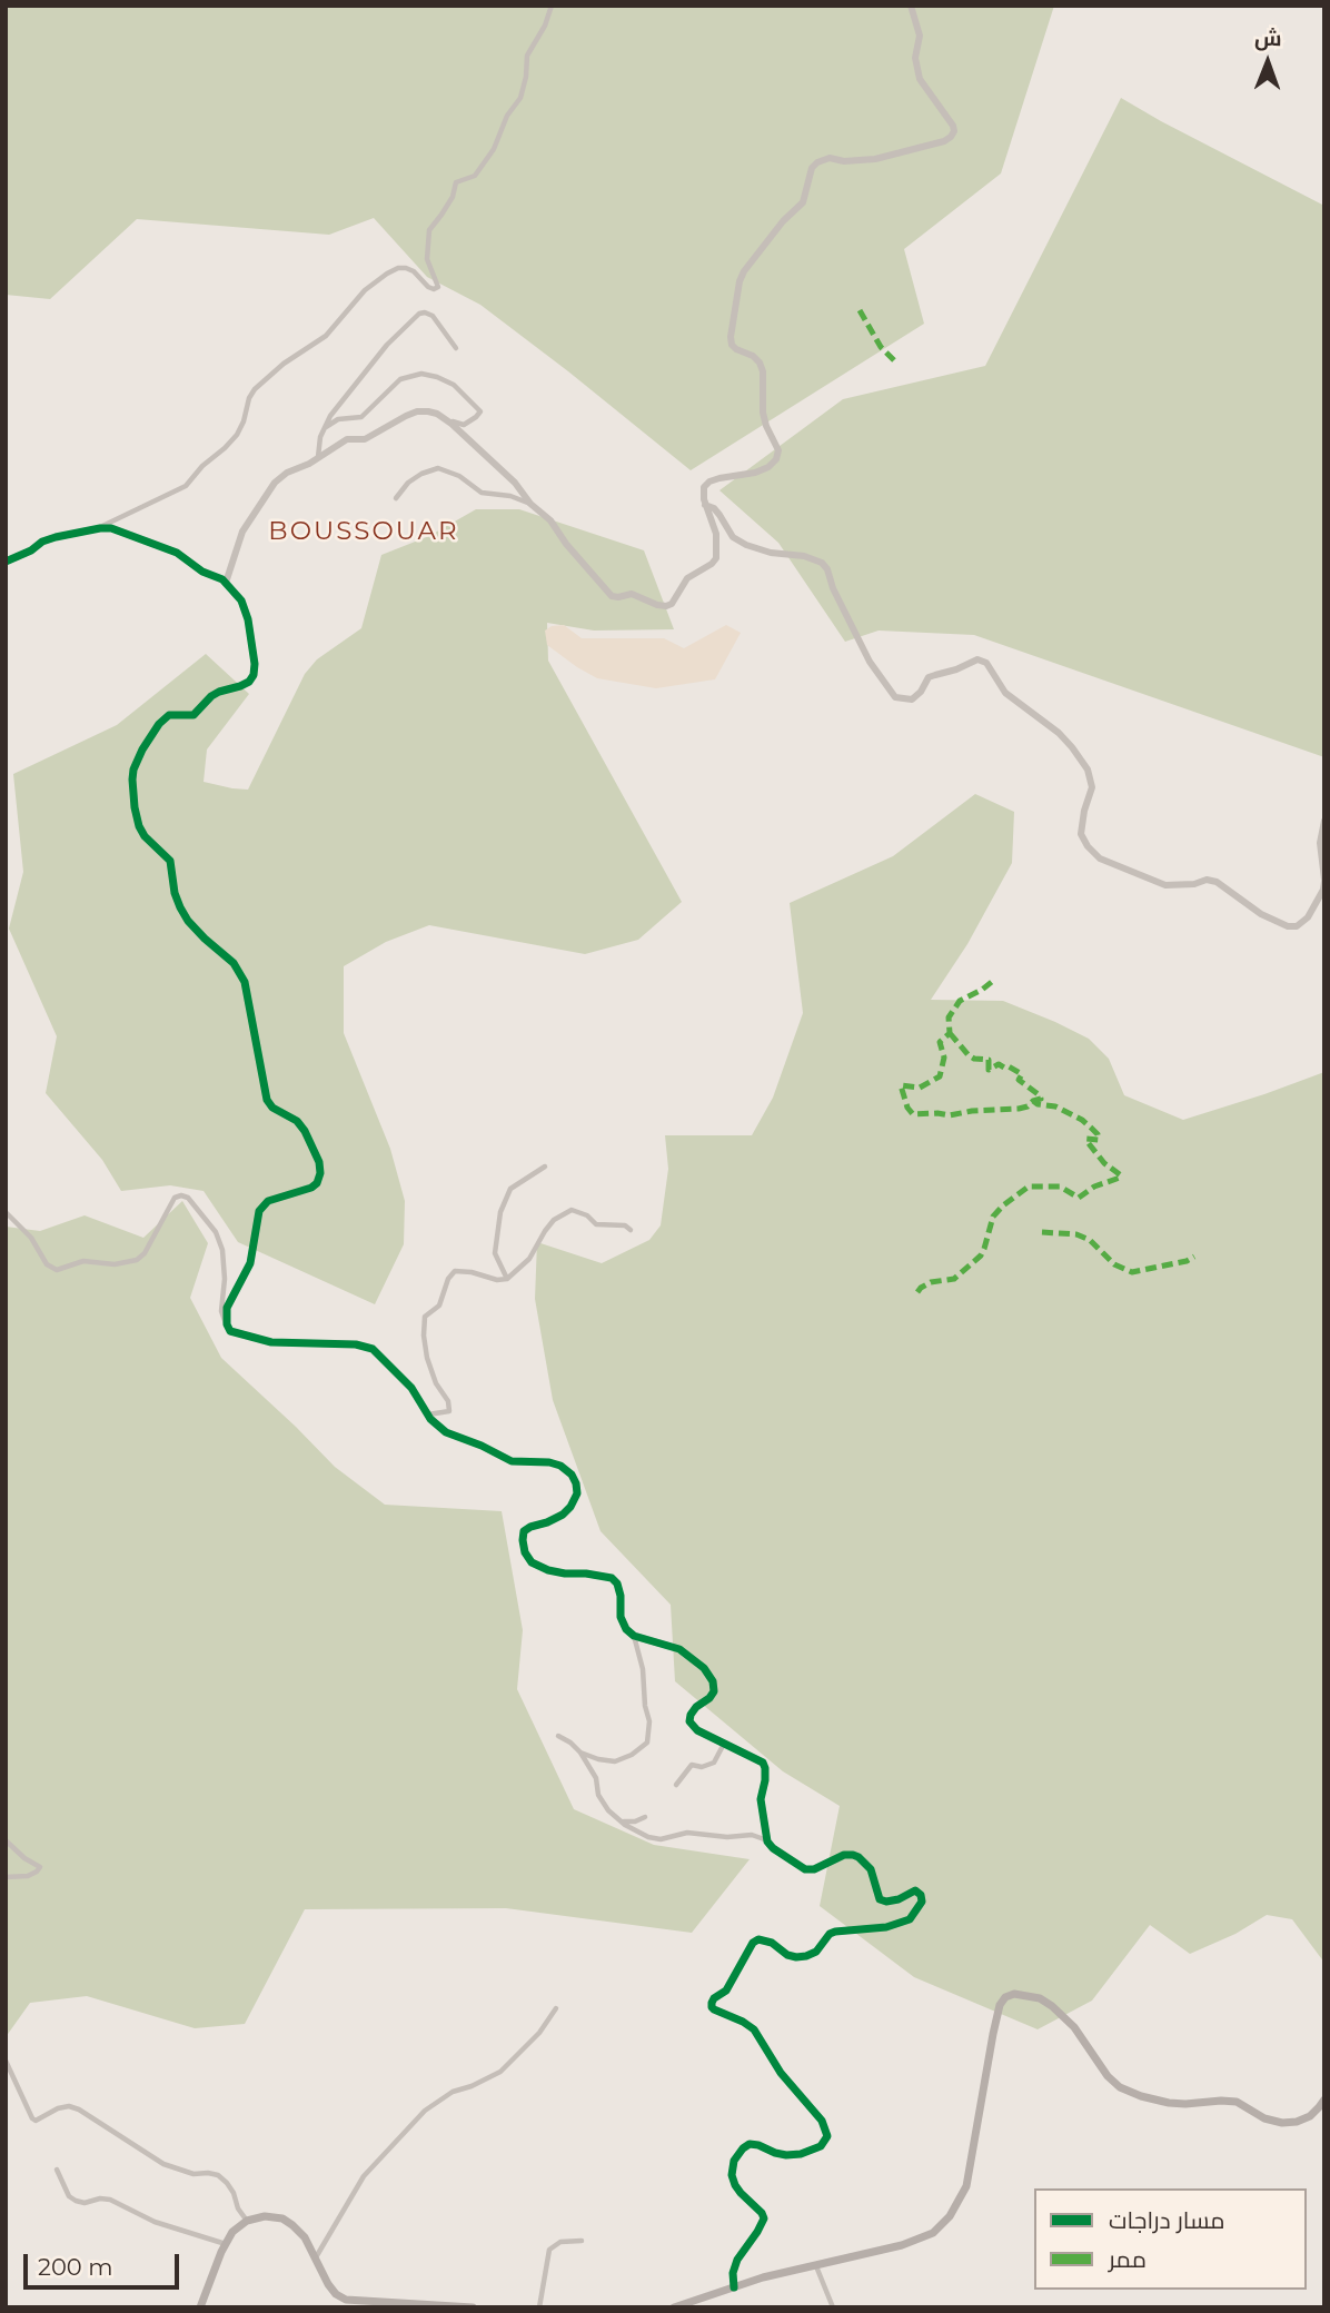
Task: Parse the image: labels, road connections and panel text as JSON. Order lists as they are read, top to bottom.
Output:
{
  "districts": ["BOUSSOUAR"],
  "legend": ["مسار دراجات", "ممر"],
  "scale_bar": "200 m",
  "north": "top"
}
